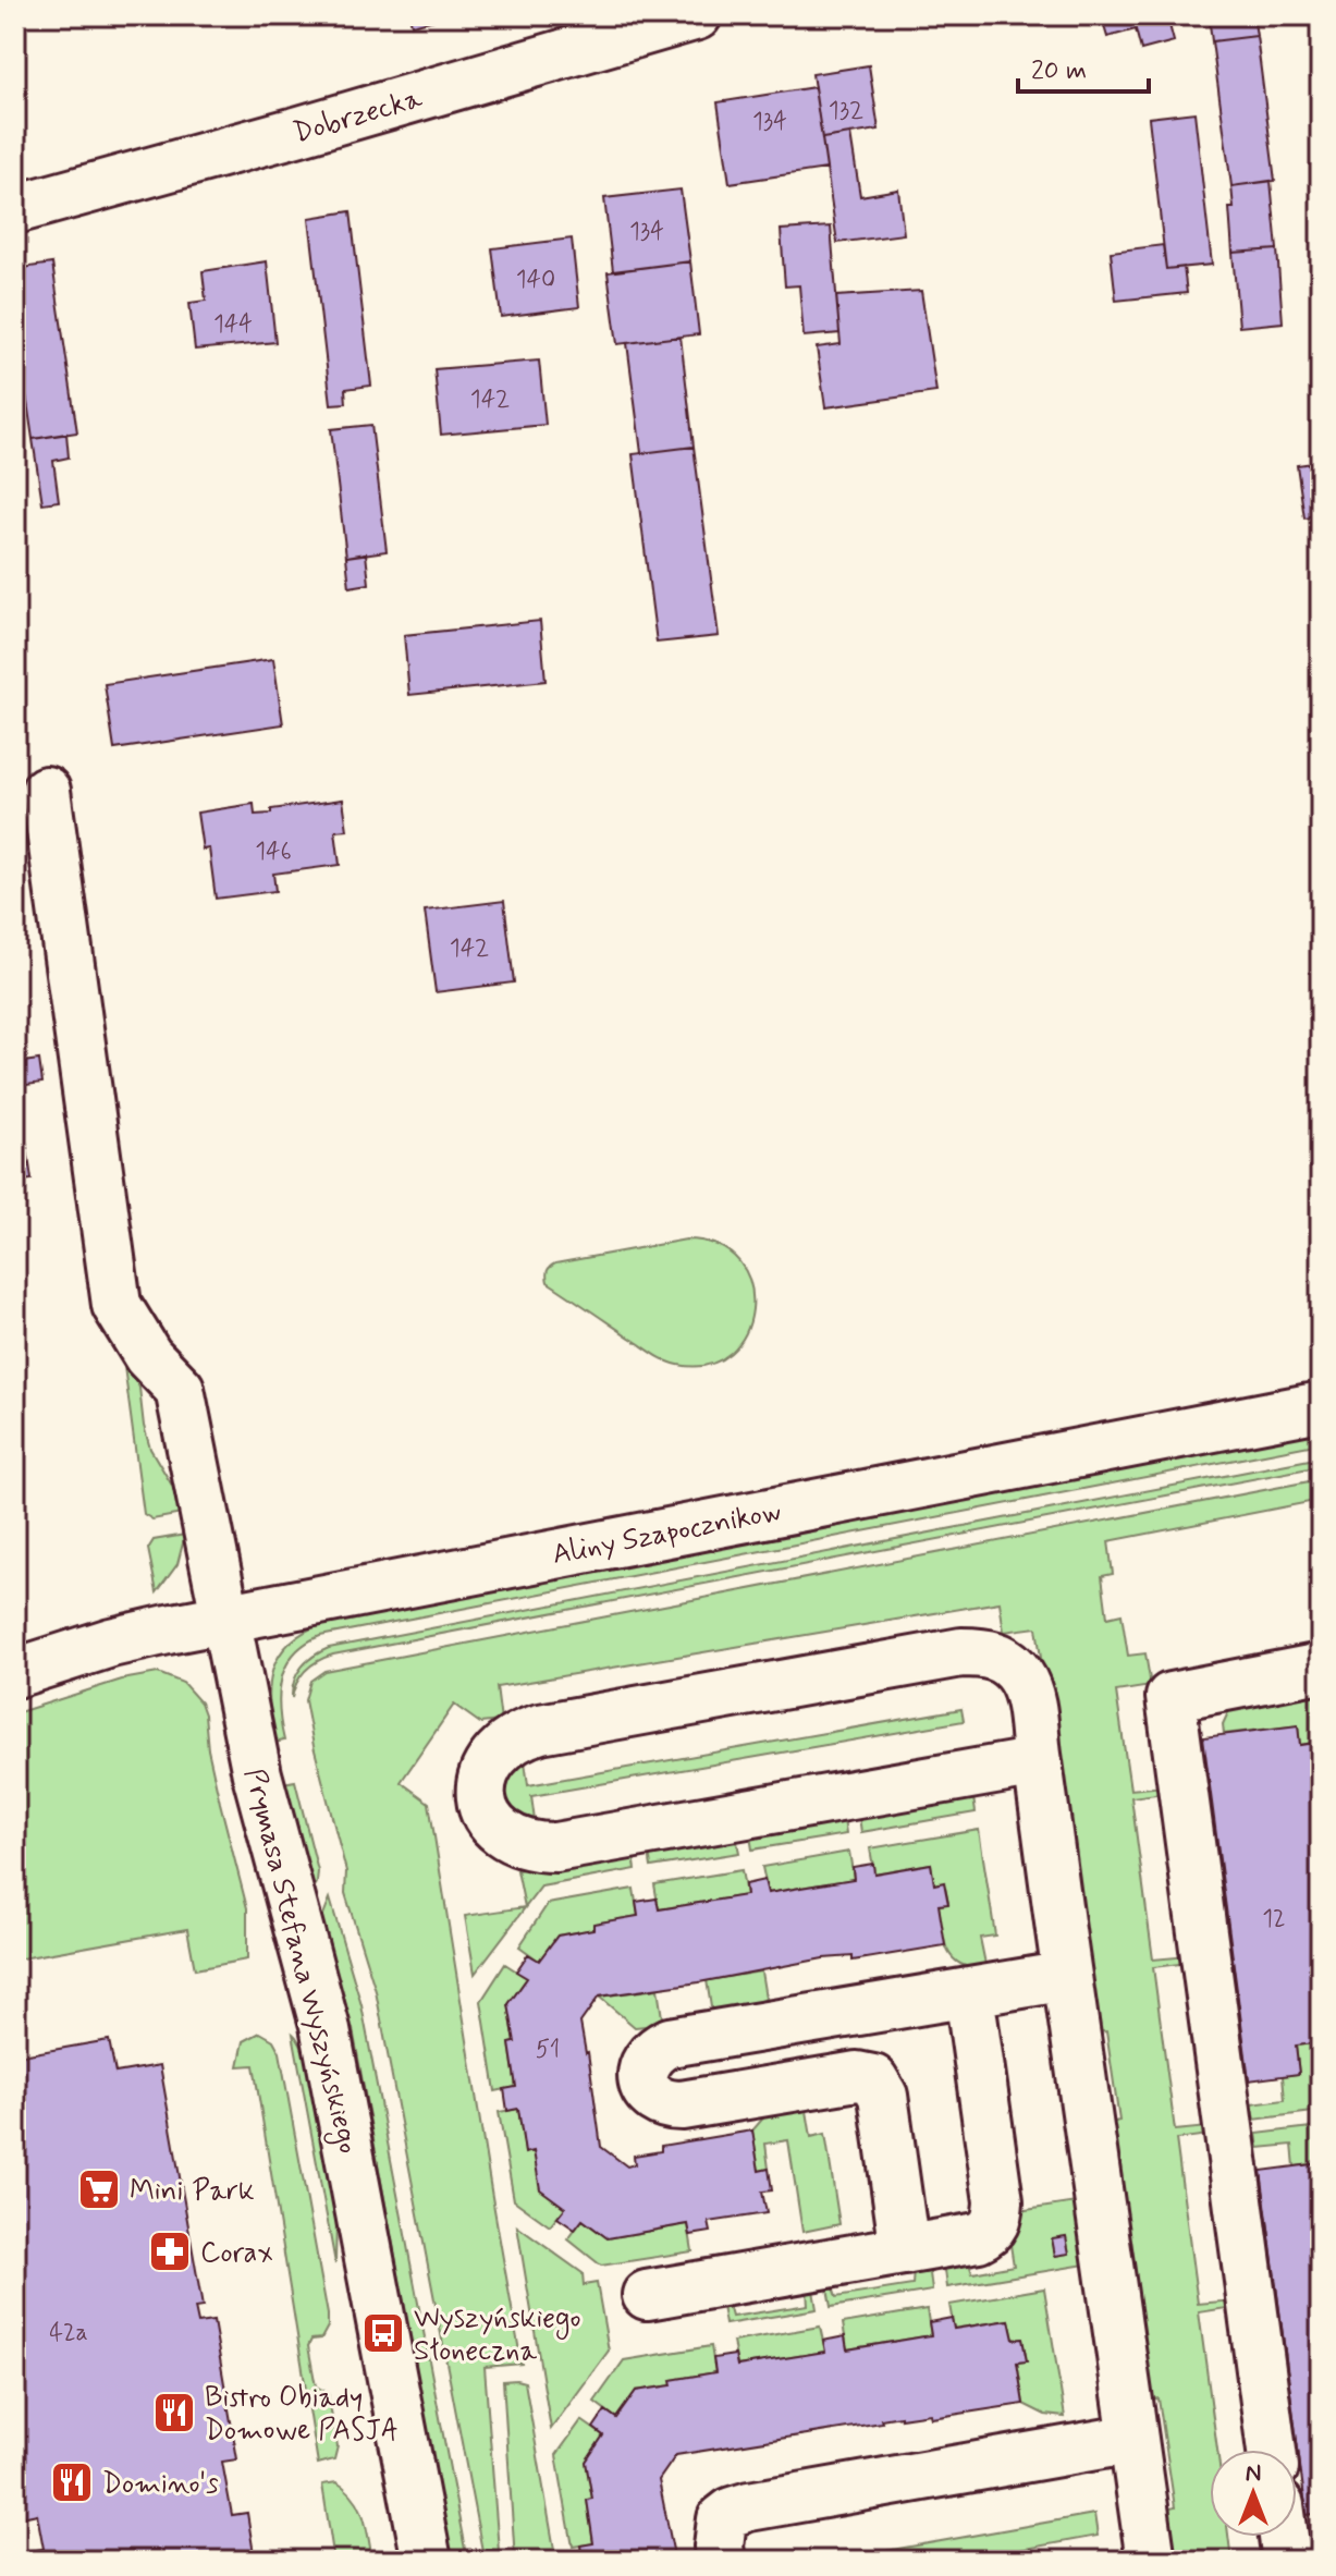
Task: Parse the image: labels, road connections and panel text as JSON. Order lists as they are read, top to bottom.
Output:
{
  "streets": {
    "street": ["Dobrzecka", "Aliny Szapocznikow", "Prymasa Stefana Wyszyńskiego"]
  },
  "crossings": [
    ["Aliny Szapocznikow", "Prymasa Stefana Wyszyńskiego"]
  ],
  "places": {
    "supermarket": ["Mini Park"],
    "pharmacy": ["Corax"],
    "bus stop": ["Wyszyńskiego Słoneczna"],
    "restaurant": ["Bistro Obiady Domowe PASJA", "Domino's"]
  },
  "house_numbers": [
    "132",
    "134",
    "134",
    "140",
    "144",
    "142",
    "146",
    "142",
    "12",
    "51",
    "42a"
  ],
  "scale_bar": "20 m",
  "north": "top"
}
